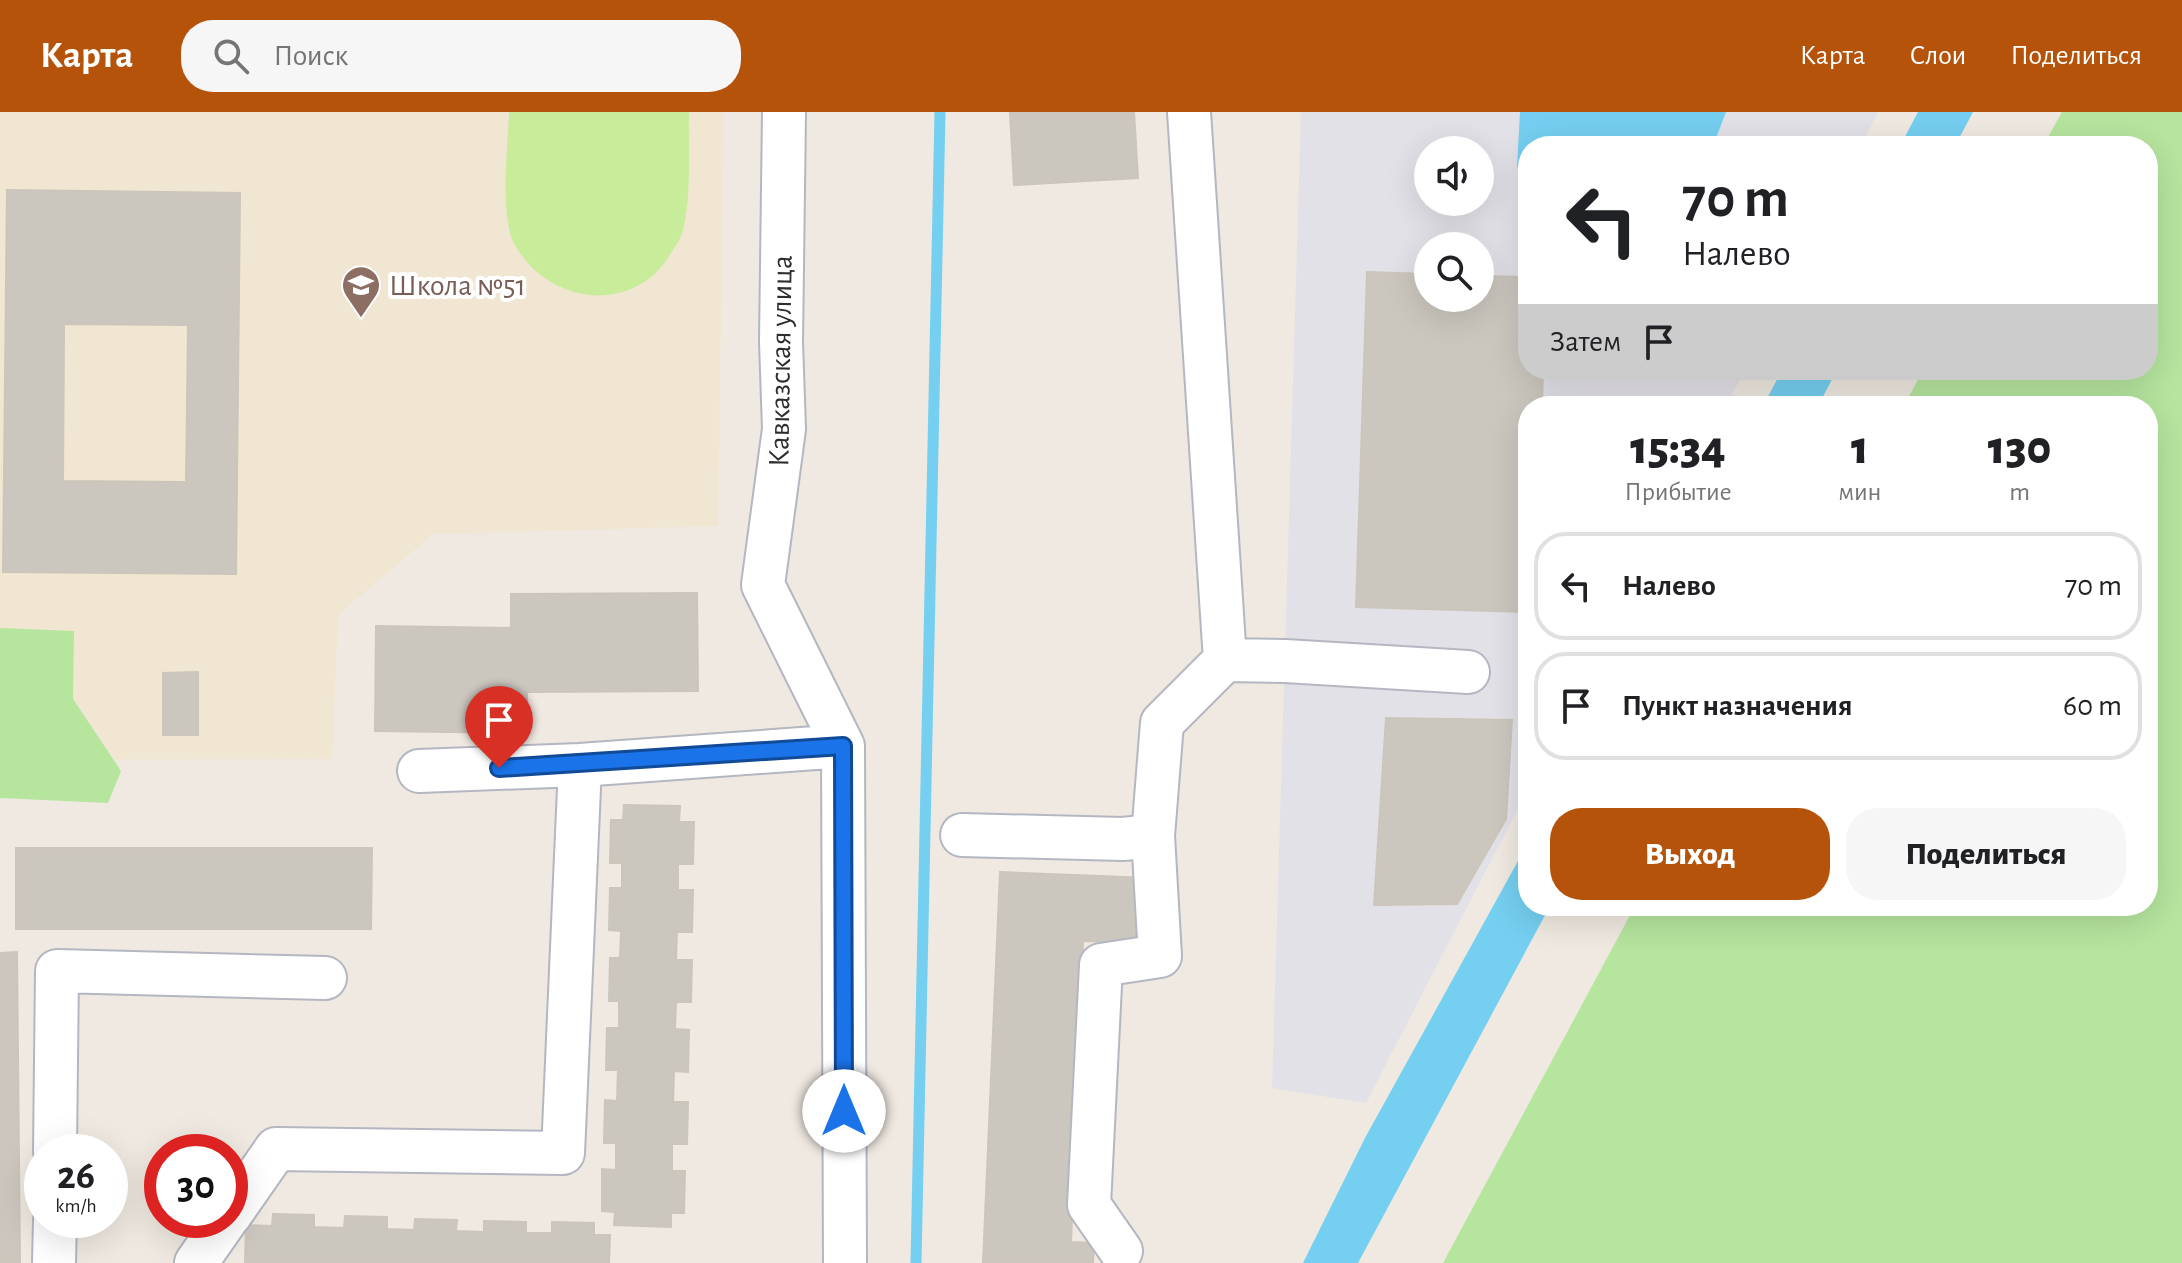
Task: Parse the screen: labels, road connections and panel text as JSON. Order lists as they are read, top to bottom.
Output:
{
  "streets": {
    "street": ["Кавказская улица"]
  },
  "places": {
    "school or university": ["Школа №51"]
  },
  "page": {
    "header": "Карта",
    "search": "Поиск",
    "nav": ["Карта", "Слои", "Поделиться"],
    "turn": ["70 m", "Налево"],
    "then": "Затем",
    "eta": [
      "15:34",
      "Прибытие",
      "1",
      "мин",
      "130",
      "m"
    ],
    "list": [
      {
        "name": "Налево",
        "value": "70 m"
      },
      {
        "name": "Пункт назначения",
        "value": "60 m"
      }
    ],
    "buttons": ["Выход", "Поделиться"],
    "speed": "26 km/h",
    "limit": "30"
  }
}
